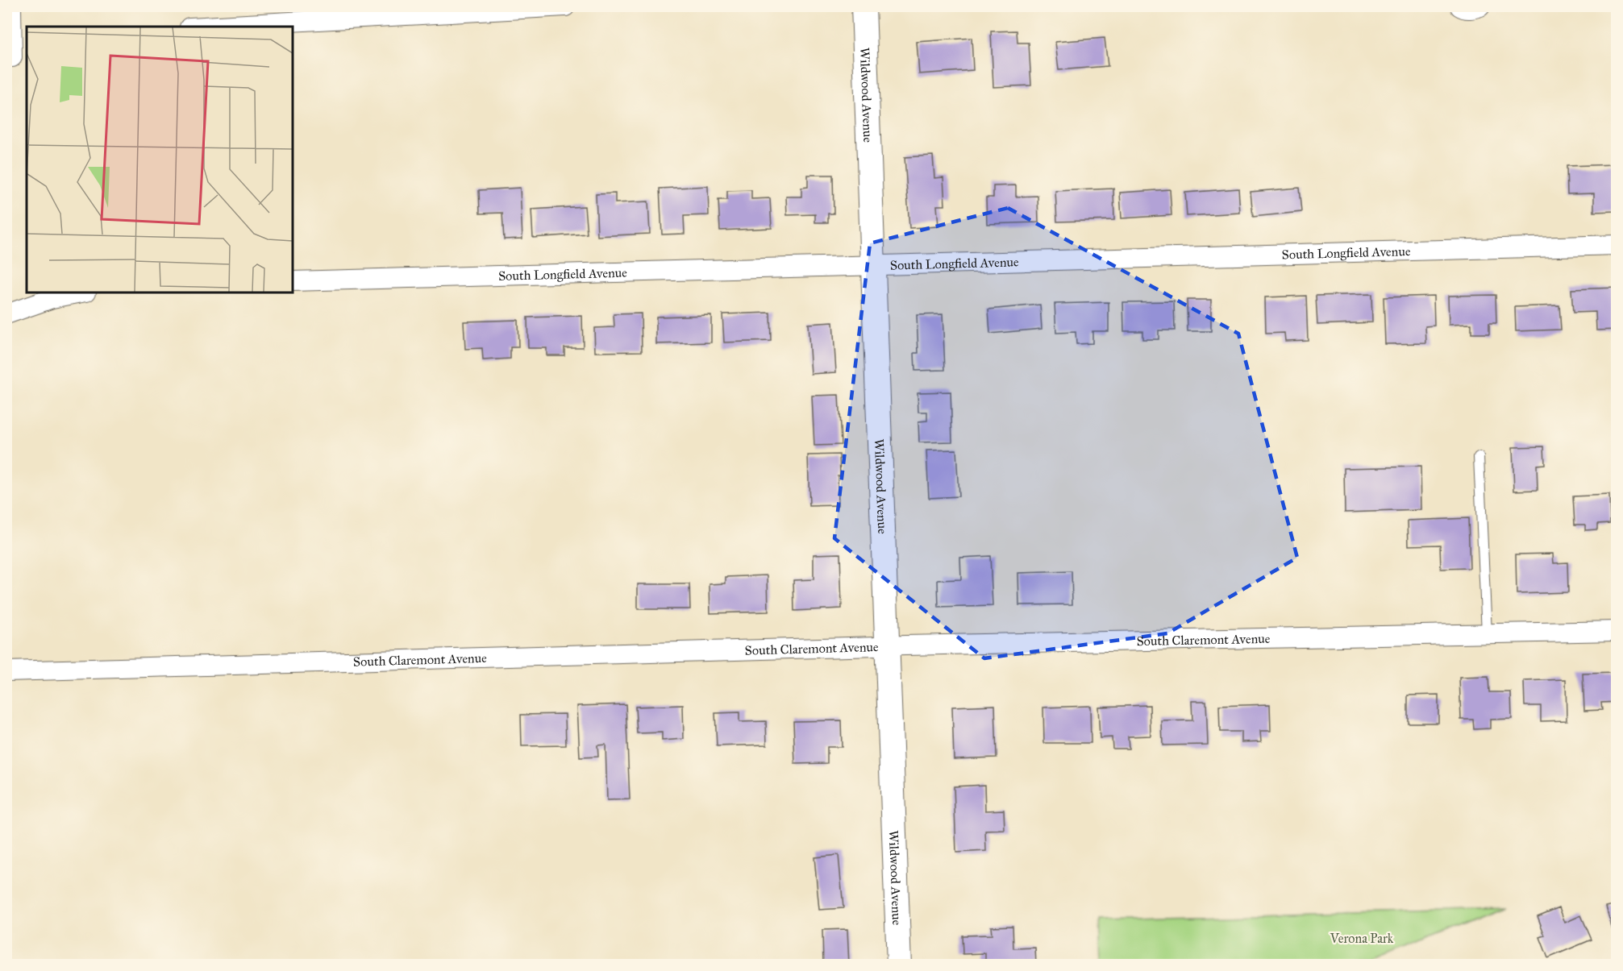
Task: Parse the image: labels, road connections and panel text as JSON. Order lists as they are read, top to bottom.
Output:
{
  "streets": {
    "street": ["Wildwood Avenue", "South Longfield Avenue", "South Claremont Avenue"]
  },
  "crossings": [
    ["Wildwood Avenue", "South Longfield Avenue"],
    ["Wildwood Avenue", "South Claremont Avenue"]
  ],
  "parks": ["Verona Park"]
}
